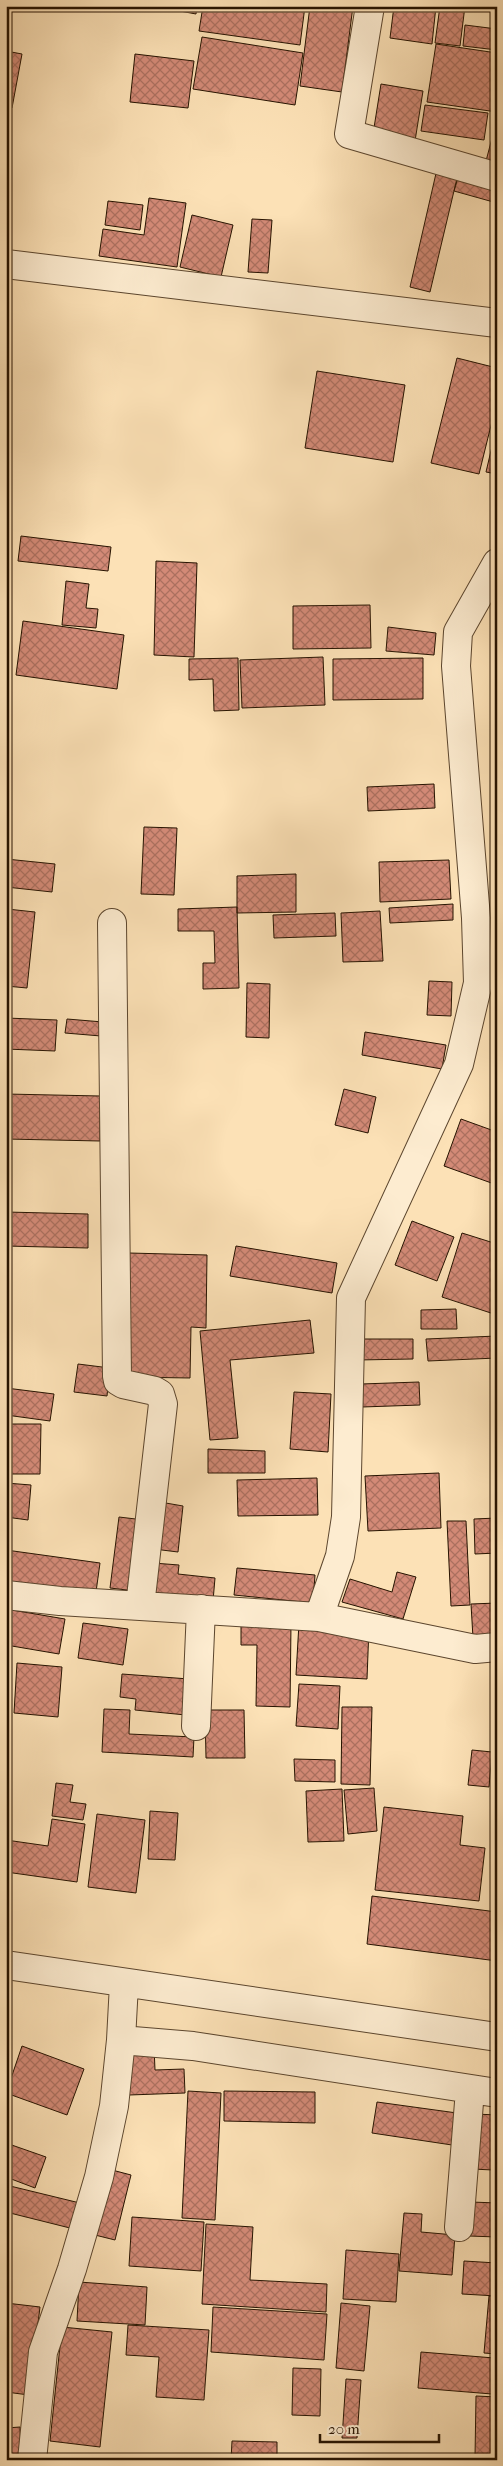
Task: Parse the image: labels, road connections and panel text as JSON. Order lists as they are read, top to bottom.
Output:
{
  "scale_bar": "20 m"
}
